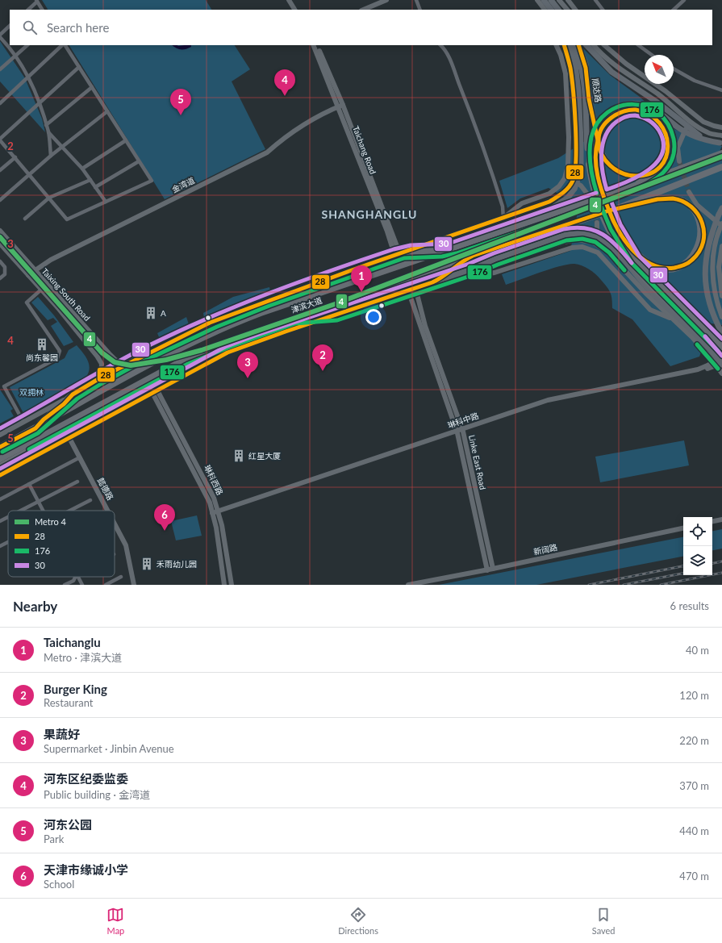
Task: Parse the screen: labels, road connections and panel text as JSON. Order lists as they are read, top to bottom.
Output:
{
  "streets": {
    "highway": ["津滨大道"],
    "main road": ["顺达路"],
    "street": [
      "Taichang Road",
      "金湾道",
      "Taixing South Road",
      "琳科中路",
      "Linke East Road",
      "琳科西路",
      "懿德路",
      "新阔路"
    ]
  },
  "crossings": [
    ["Taichang Road", "金湾道"],
    ["金湾道", "Taixing South Road"],
    ["琳科中路", "Linke East Road"],
    ["琳科中路", "琳科西路"],
    ["Linke East Road", "新阔路"]
  ],
  "districts": ["SHANGHANGLU"],
  "parks": ["双拥林"],
  "places": {
    "building": [
      "A",
      "尚东馨园",
      "红星大厦",
      "禾雨幼儿园"
    ]
  },
  "lines": [
    "transit line 28",
    "transit line 176",
    "transit line 30",
    "metro line 4"
  ],
  "legend": [
    "Metro 4",
    "28",
    "176",
    "30"
  ],
  "north": "top left",
  "page": {
    "search": "Search here",
    "pins": [
      "4",
      "5",
      "1",
      "2",
      "3",
      "6"
    ],
    "heading": ["Nearby", "6 results"],
    "list": [
      {
        "mark": "1",
        "name": "Taichanglu",
        "note": "Metro · 津滨大道",
        "value": "40 m"
      },
      {
        "mark": "2",
        "name": "Burger King",
        "note": "Restaurant",
        "value": "120 m"
      },
      {
        "mark": "3",
        "name": "果蔬好",
        "note": "Supermarket · Jinbin Avenue",
        "value": "220 m"
      },
      {
        "mark": "4",
        "name": "河东区纪委监委",
        "note": "Public building · 金湾道",
        "value": "370 m"
      },
      {
        "mark": "5",
        "name": "河东公园",
        "note": "Park",
        "value": "440 m"
      },
      {
        "mark": "6",
        "name": "天津市缘诚小学",
        "note": "School",
        "value": "470 m"
      }
    ],
    "nav": ["Map", "Directions", "Saved"]
  },
  "grid": {
    "rows": [
      "2",
      "3",
      "4",
      "5"
    ]
  }
}
